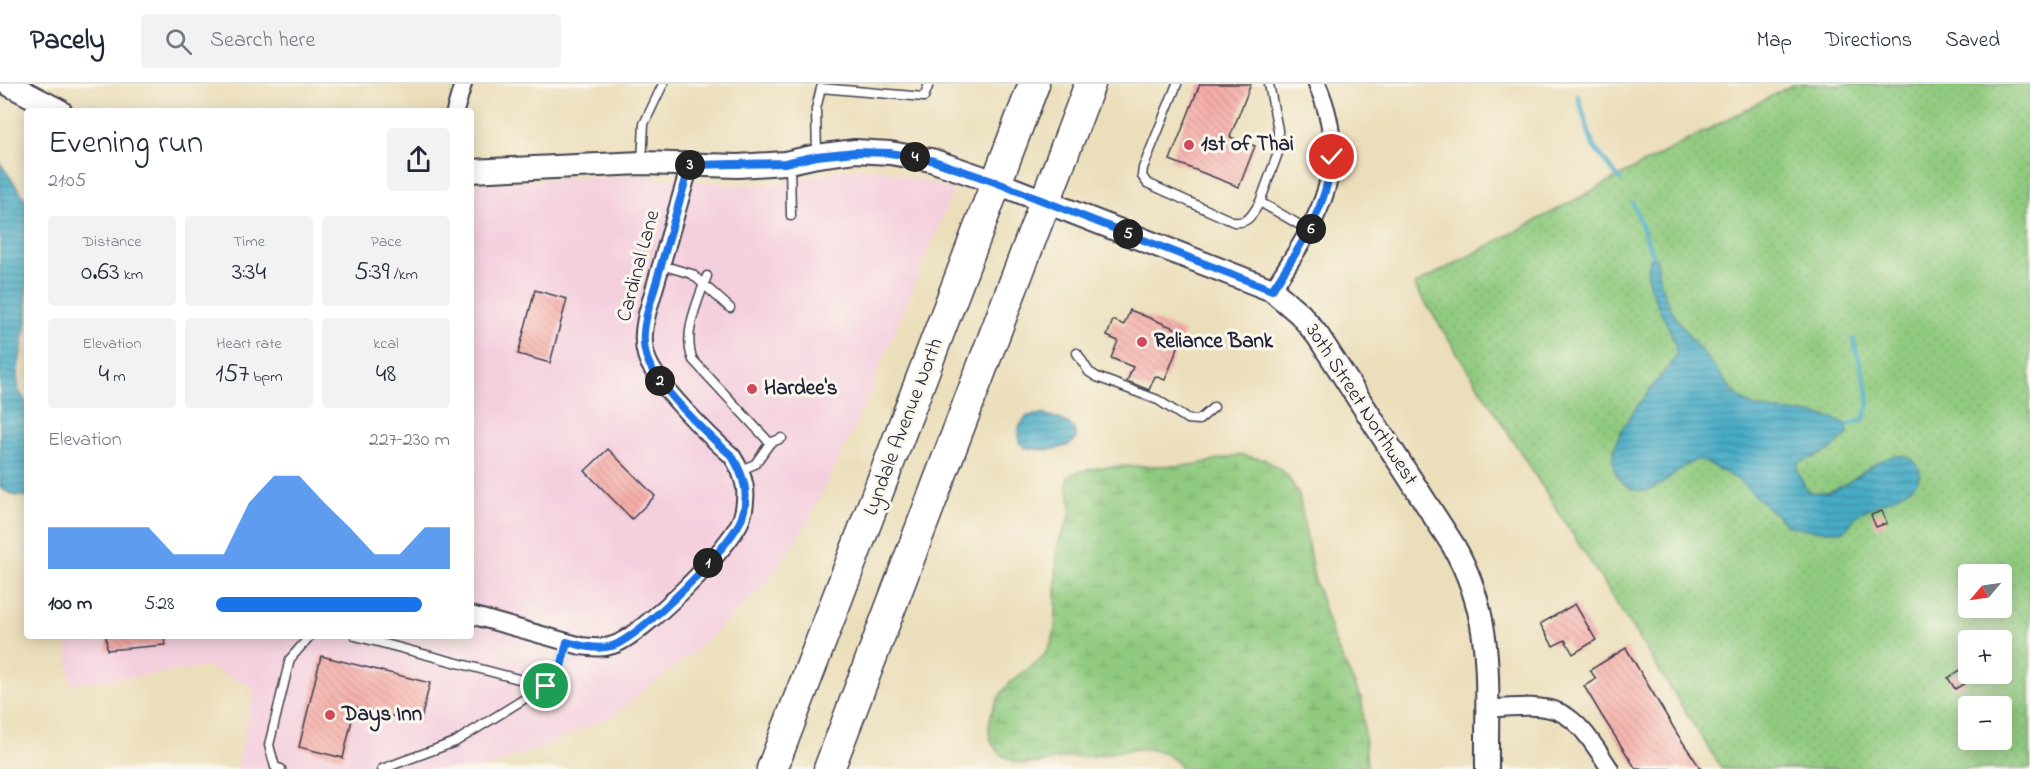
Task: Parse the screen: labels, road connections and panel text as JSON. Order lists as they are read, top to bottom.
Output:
{
  "streets": {
    "highway": ["Lyndale Avenue North"],
    "street": ["Cardinal Lane", "30th Street Northwest"]
  },
  "crossings": [
    ["Cardinal Lane", "30th Street Northwest"],
    ["30th Street Northwest", "Lyndale Avenue North"]
  ],
  "places": [
    "1st of Thai",
    "Reliance Bank",
    "Hardee's",
    "Days Inn"
  ],
  "north": "bottom left",
  "page": {
    "header": "Pacely",
    "search": "Search here",
    "nav": ["Map", "Directions", "Saved"],
    "heading": ["Evening run", "21:05"],
    "pins": [
      "4",
      "3",
      "6",
      "5",
      "2",
      "1"
    ],
    "stats": [
      ["Distance", "0.63 km"],
      ["Time", "3:34"],
      ["Pace", "5:39 /km"],
      ["Elevation", "4 m"],
      ["Heart rate", "157 bpm"],
      ["kcal", "48"]
    ],
    "chart": ["Elevation", "227–230 m"],
    "map_buttons": ["+", "−"],
    "list": [
      {
        "name": "100 m",
        "note": "5:28"
      }
    ]
  }
}
